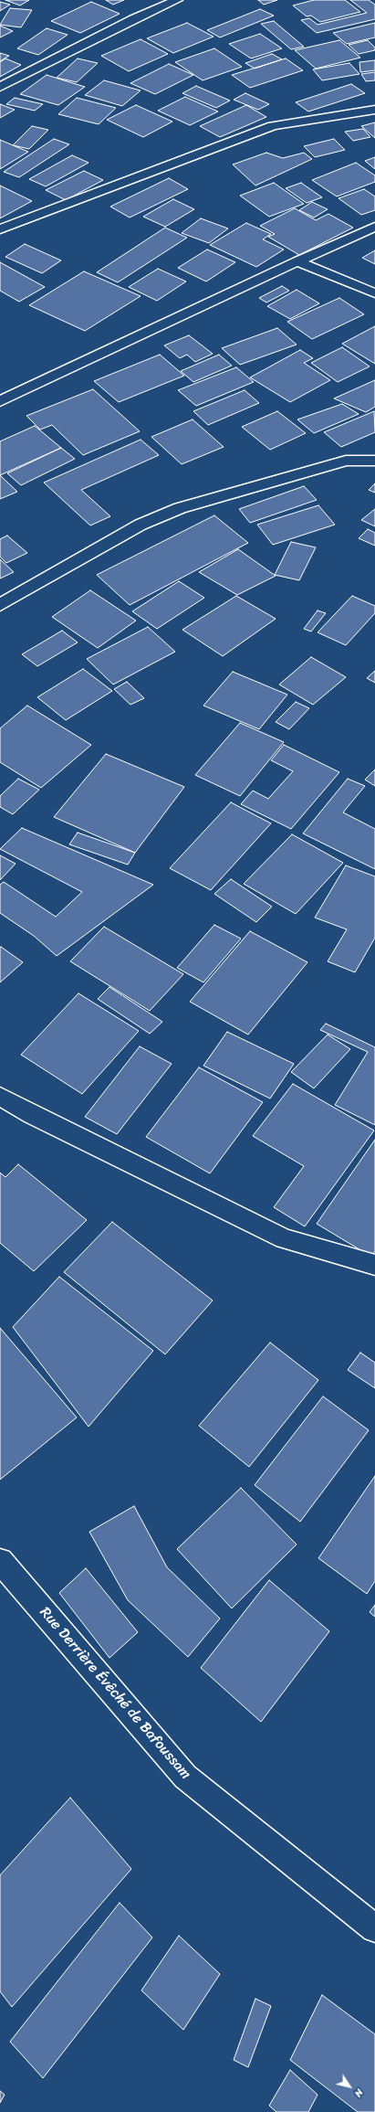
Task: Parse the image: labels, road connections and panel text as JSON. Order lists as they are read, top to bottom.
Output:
{
  "streets": {
    "street": ["Rue Derrière Évêché de Bafoussam"]
  },
  "north": "bottom right"
}
